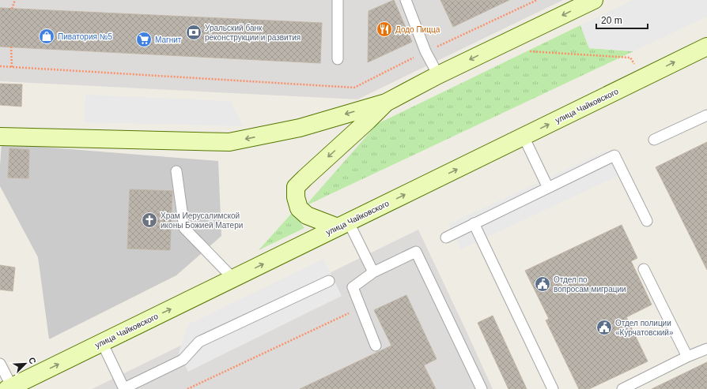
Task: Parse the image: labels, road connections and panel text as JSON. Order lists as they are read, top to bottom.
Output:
{
  "streets": {
    "main road": ["улица Чайковского"]
  },
  "places": {
    "restaurant": ["Додо Пицца"],
    "bank": ["Уральский банк реконструкции и развития"],
    "shop": ["Пиватория №5"],
    "supermarket": ["Магнит"],
    "church": ["Храм Иерусалимской иконы Божией Матери"],
    "public building": ["Отдел по вопросам миграции", "Отдел полиции «Курчатовский»"]
  },
  "scale_bar": "20 m",
  "north": "top right"
}
